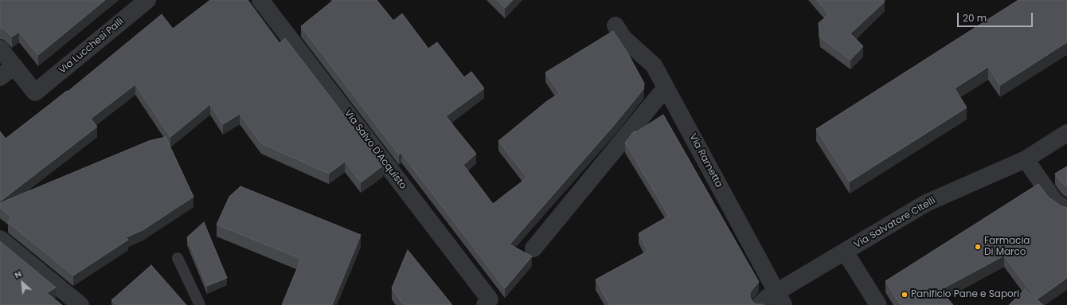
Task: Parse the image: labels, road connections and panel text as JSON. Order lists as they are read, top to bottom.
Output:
{
  "streets": {
    "street": [
      "Via Lucchesi Palli",
      "Via Salvo D'Acquisto",
      "Via Rametta",
      "Via Salvatore Citelli"
    ]
  },
  "crossings": [
    ["Via Rametta", "Via Salvatore Citelli"]
  ],
  "places": ["Farmacia Di Marco", "Panificio Pane e Sapori"],
  "scale_bar": "20 m",
  "north": "top left"
}
